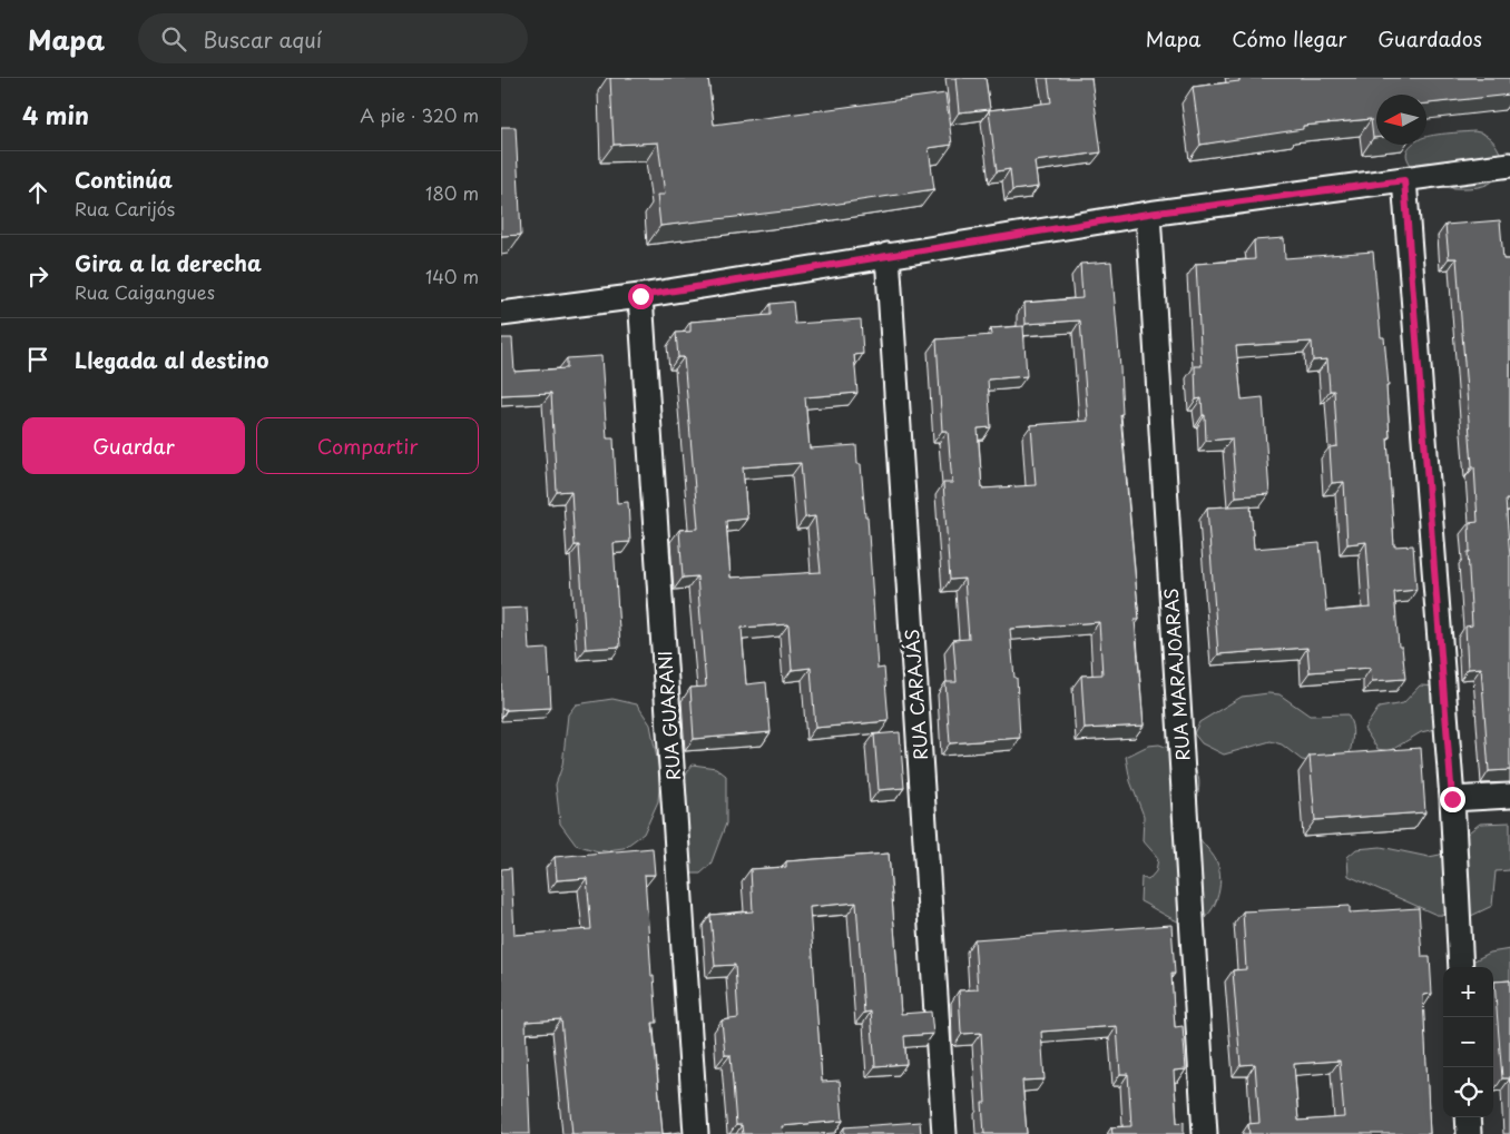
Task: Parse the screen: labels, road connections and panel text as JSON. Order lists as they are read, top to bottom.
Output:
{
  "streets": {
    "street": ["RUA MARAJOARAS", "RUA CARAJÁS", "RUA GUARANI"]
  },
  "north": "left",
  "page": {
    "header": "Mapa",
    "search": "Buscar aquí",
    "nav": ["Mapa", "Cómo llegar", "Guardados"],
    "heading": ["4 min", "A pie · 320 m"],
    "list": [
      ["Continúa", "Rua Carijós", "180 m"],
      ["Gira a la derecha", "Rua Caigangues", "140 m"],
      "Llegada al destino"
    ],
    "buttons": ["Guardar", "Compartir"],
    "map_buttons": ["+", "−"]
  }
}
